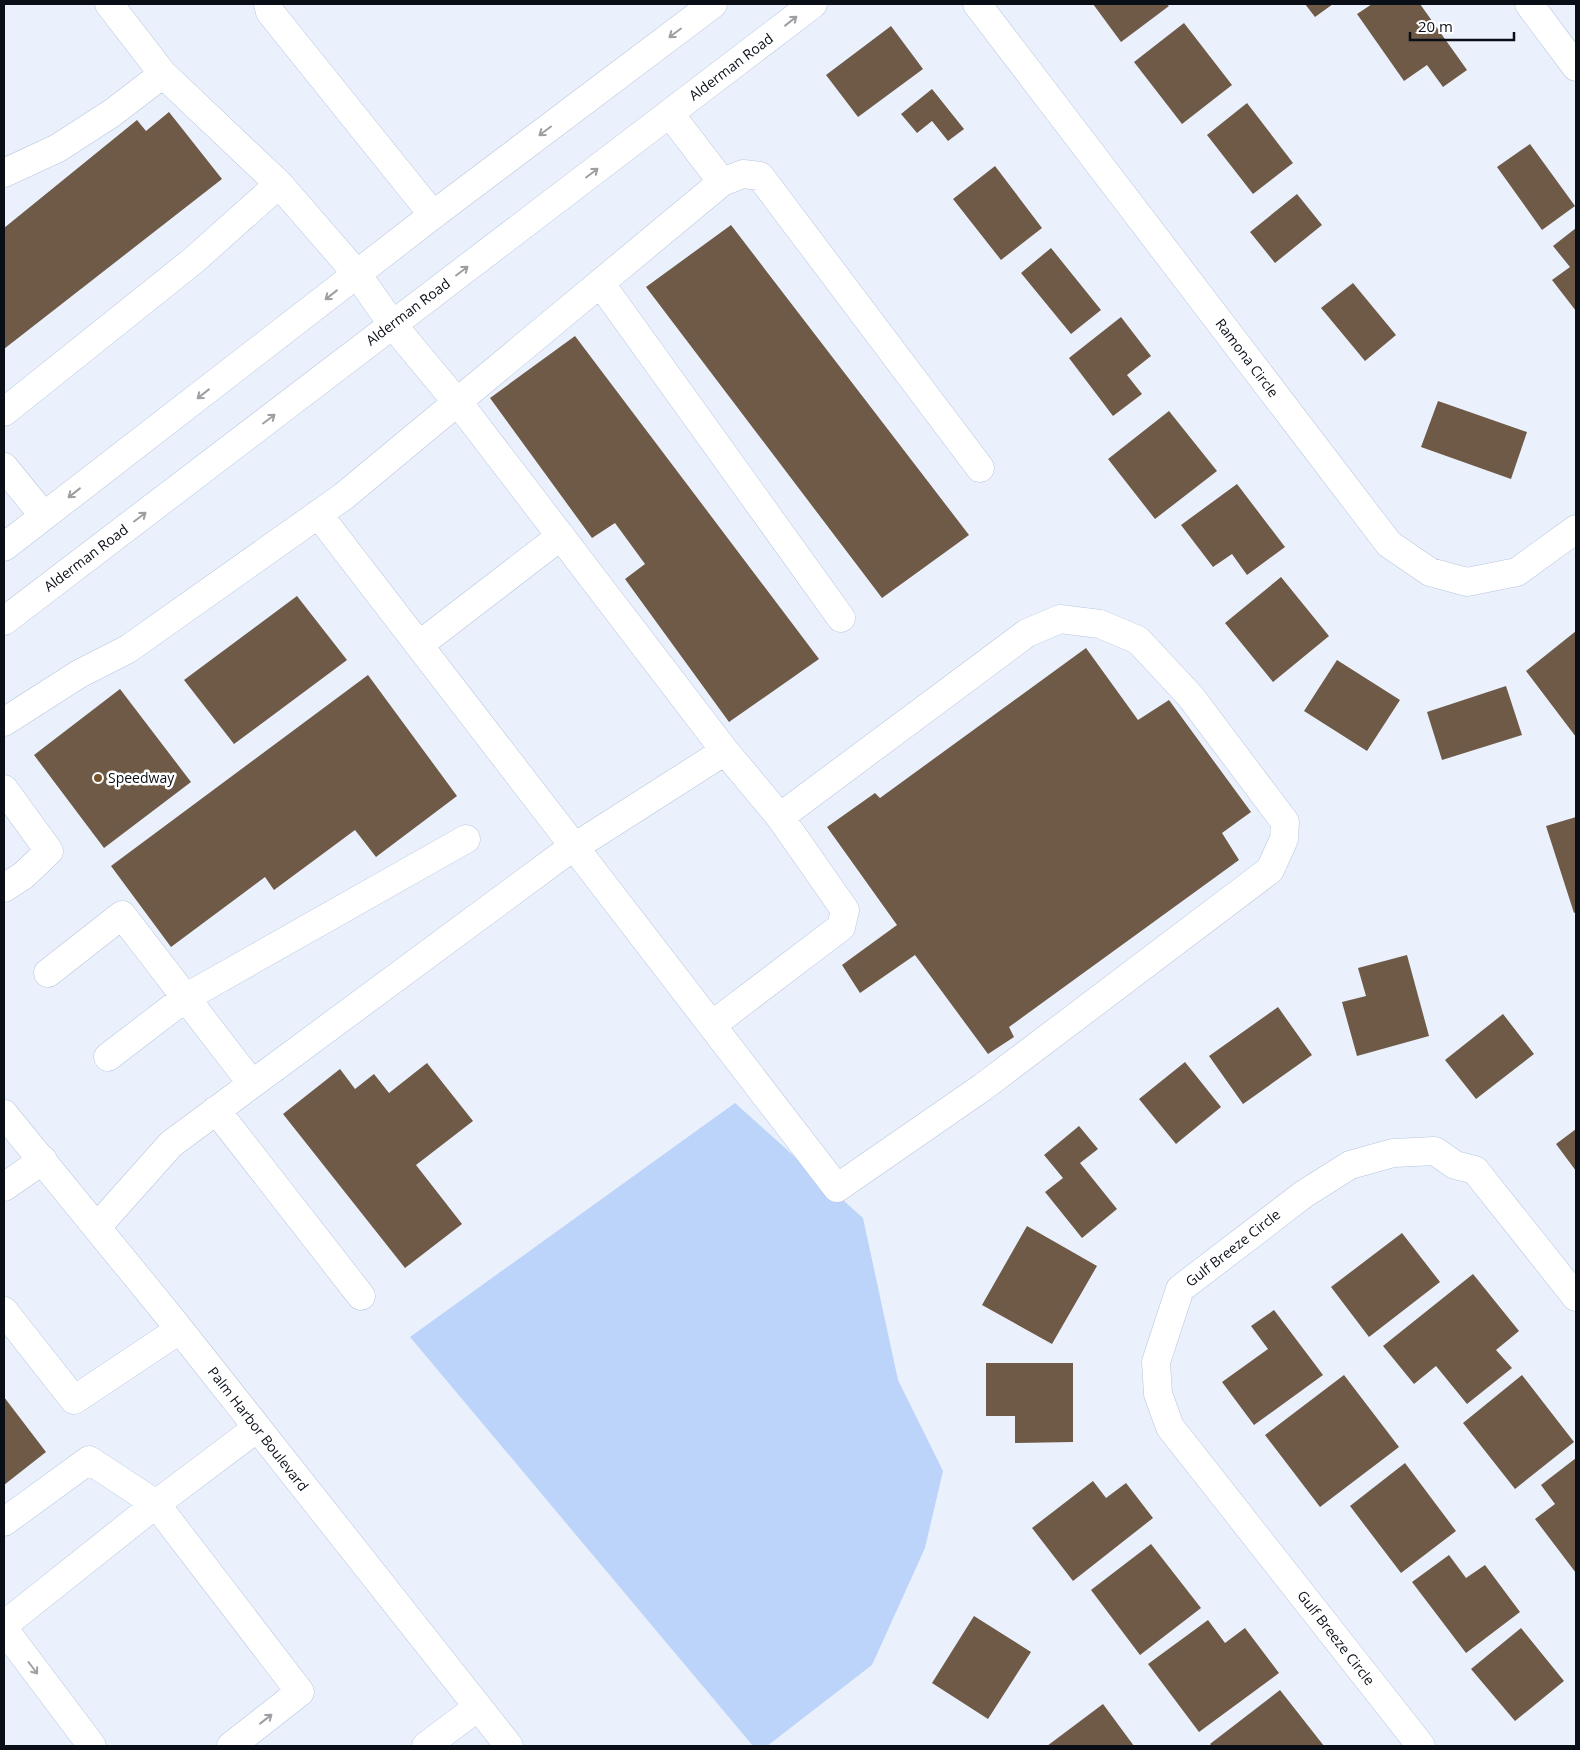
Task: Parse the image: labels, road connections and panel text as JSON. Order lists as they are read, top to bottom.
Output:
{
  "streets": {
    "main road": [
      "Alderman Road",
      "Ramona Circle",
      "Gulf Breeze Circle",
      "Palm Harbor Boulevard"
    ]
  },
  "places": ["Speedway"],
  "scale_bar": "20 m"
}
